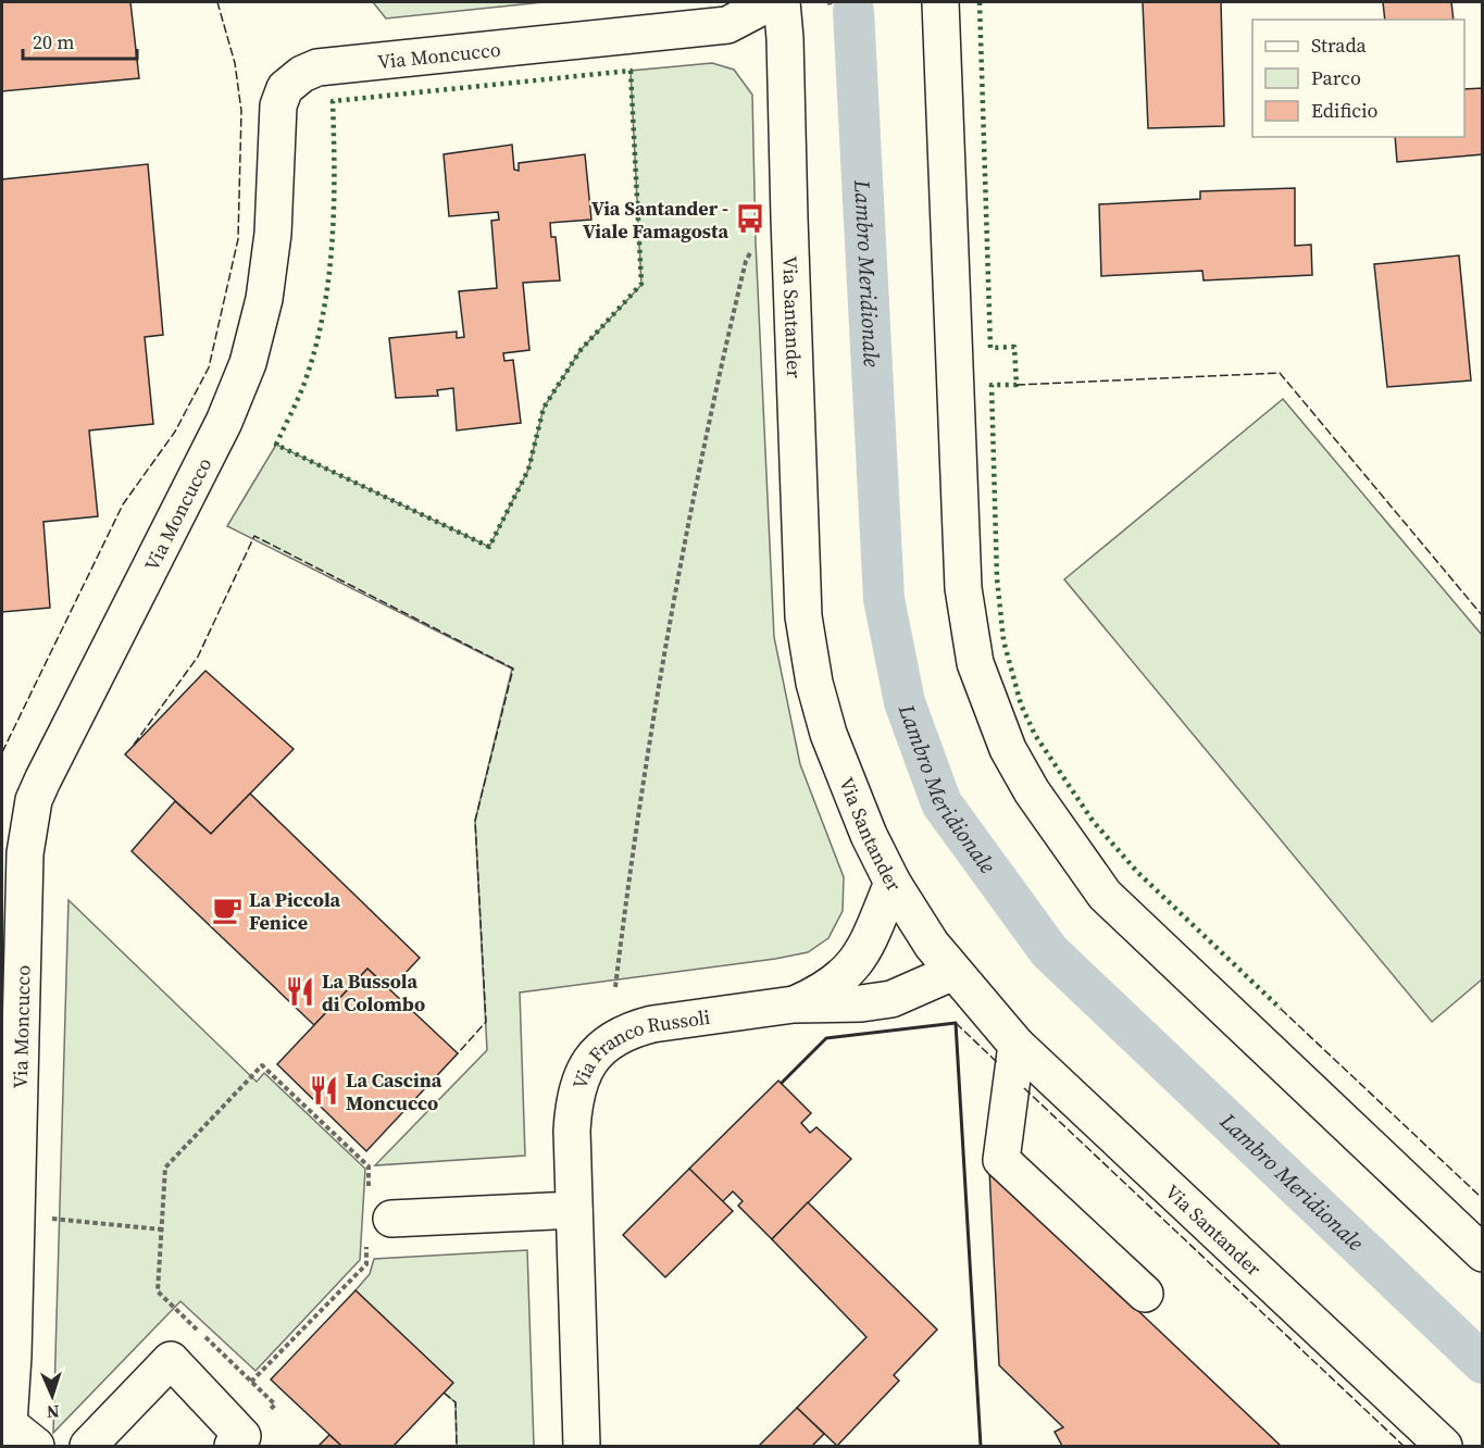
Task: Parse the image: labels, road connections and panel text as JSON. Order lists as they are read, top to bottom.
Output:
{
  "streets": {
    "street": ["Via Moncucco", "Via Santander", "Via Franco Russoli"]
  },
  "crossings": [
    ["Via Santander", "Via Franco Russoli"]
  ],
  "water": ["Lambro Meridionale"],
  "places": {
    "bus stop": ["Via Santander - Viale Famagosta"],
    "cafe": ["La Piccola Fenice"],
    "restaurant": ["La Bussola di Colombo", "La Cascina Moncucco"]
  },
  "legend": ["Strada", "Parco", "Edificio"],
  "scale_bar": "20 m",
  "north": "bottom"
}
